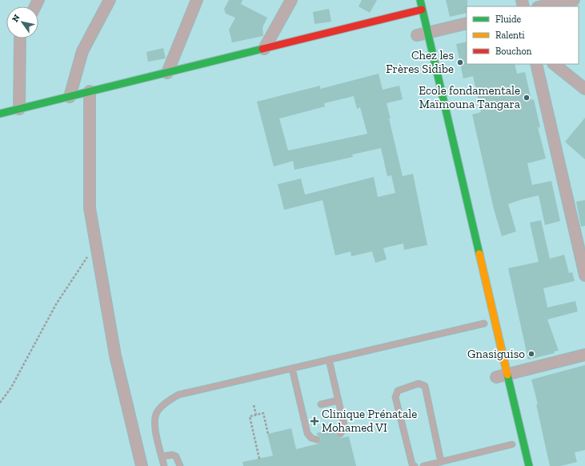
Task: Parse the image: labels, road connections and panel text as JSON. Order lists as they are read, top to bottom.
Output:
{
  "places": {
    "other": ["Chez les Frères Sidibe", "Ecole fondamentale Maïmouna Tangara", "Gnasiguiso"],
    "health": ["Clinique Prénatale Mohamed VI"]
  },
  "legend": ["Fluide", "Ralenti", "Bouchon"],
  "north": "top left"
}
